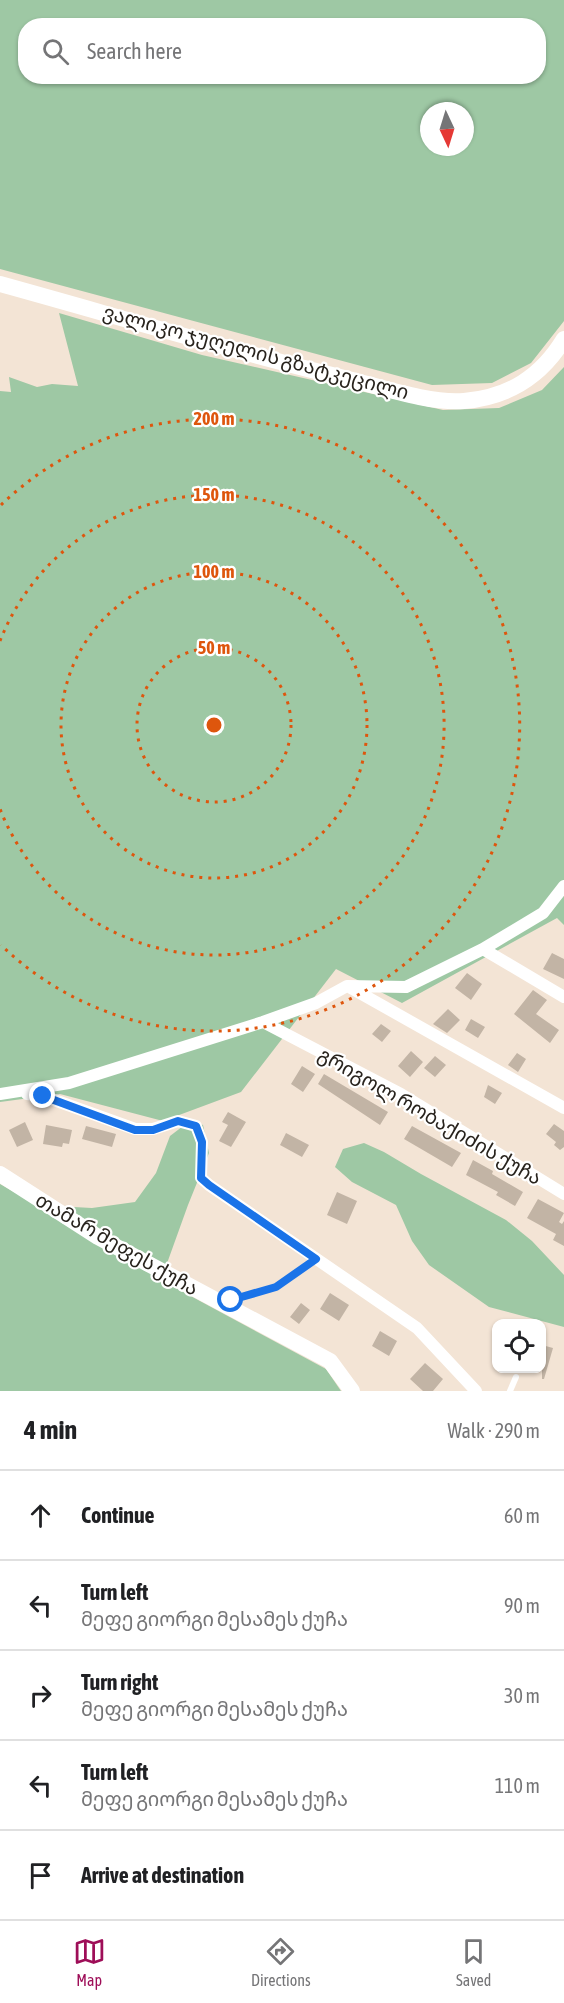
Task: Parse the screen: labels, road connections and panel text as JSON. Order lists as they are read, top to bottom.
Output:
{
  "streets": {
    "main road": ["ვალიკო ჯუღელის გზატკეცილი", "თამარ მეფეს ქუჩა"],
    "street": ["გრიგოლ რობაქიძის ქუჩა"]
  },
  "north": "bottom",
  "page": {
    "search": "Search here",
    "heading": ["4 min", "Walk · 290 m"],
    "list": [
      ["Continue", "60 m"],
      ["Turn left", "მეფე გიორგი მესამეს ქუჩა", "90 m"],
      ["Turn right", "მეფე გიორგი მესამეს ქუჩა", "30 m"],
      ["Turn left", "მეფე გიორგი მესამეს ქუჩა", "110 m"],
      "Arrive at destination"
    ],
    "nav": ["Map", "Directions", "Saved"]
  },
  "rings": [
    "200 m",
    "150 m",
    "100 m",
    "50 m"
  ]
}
